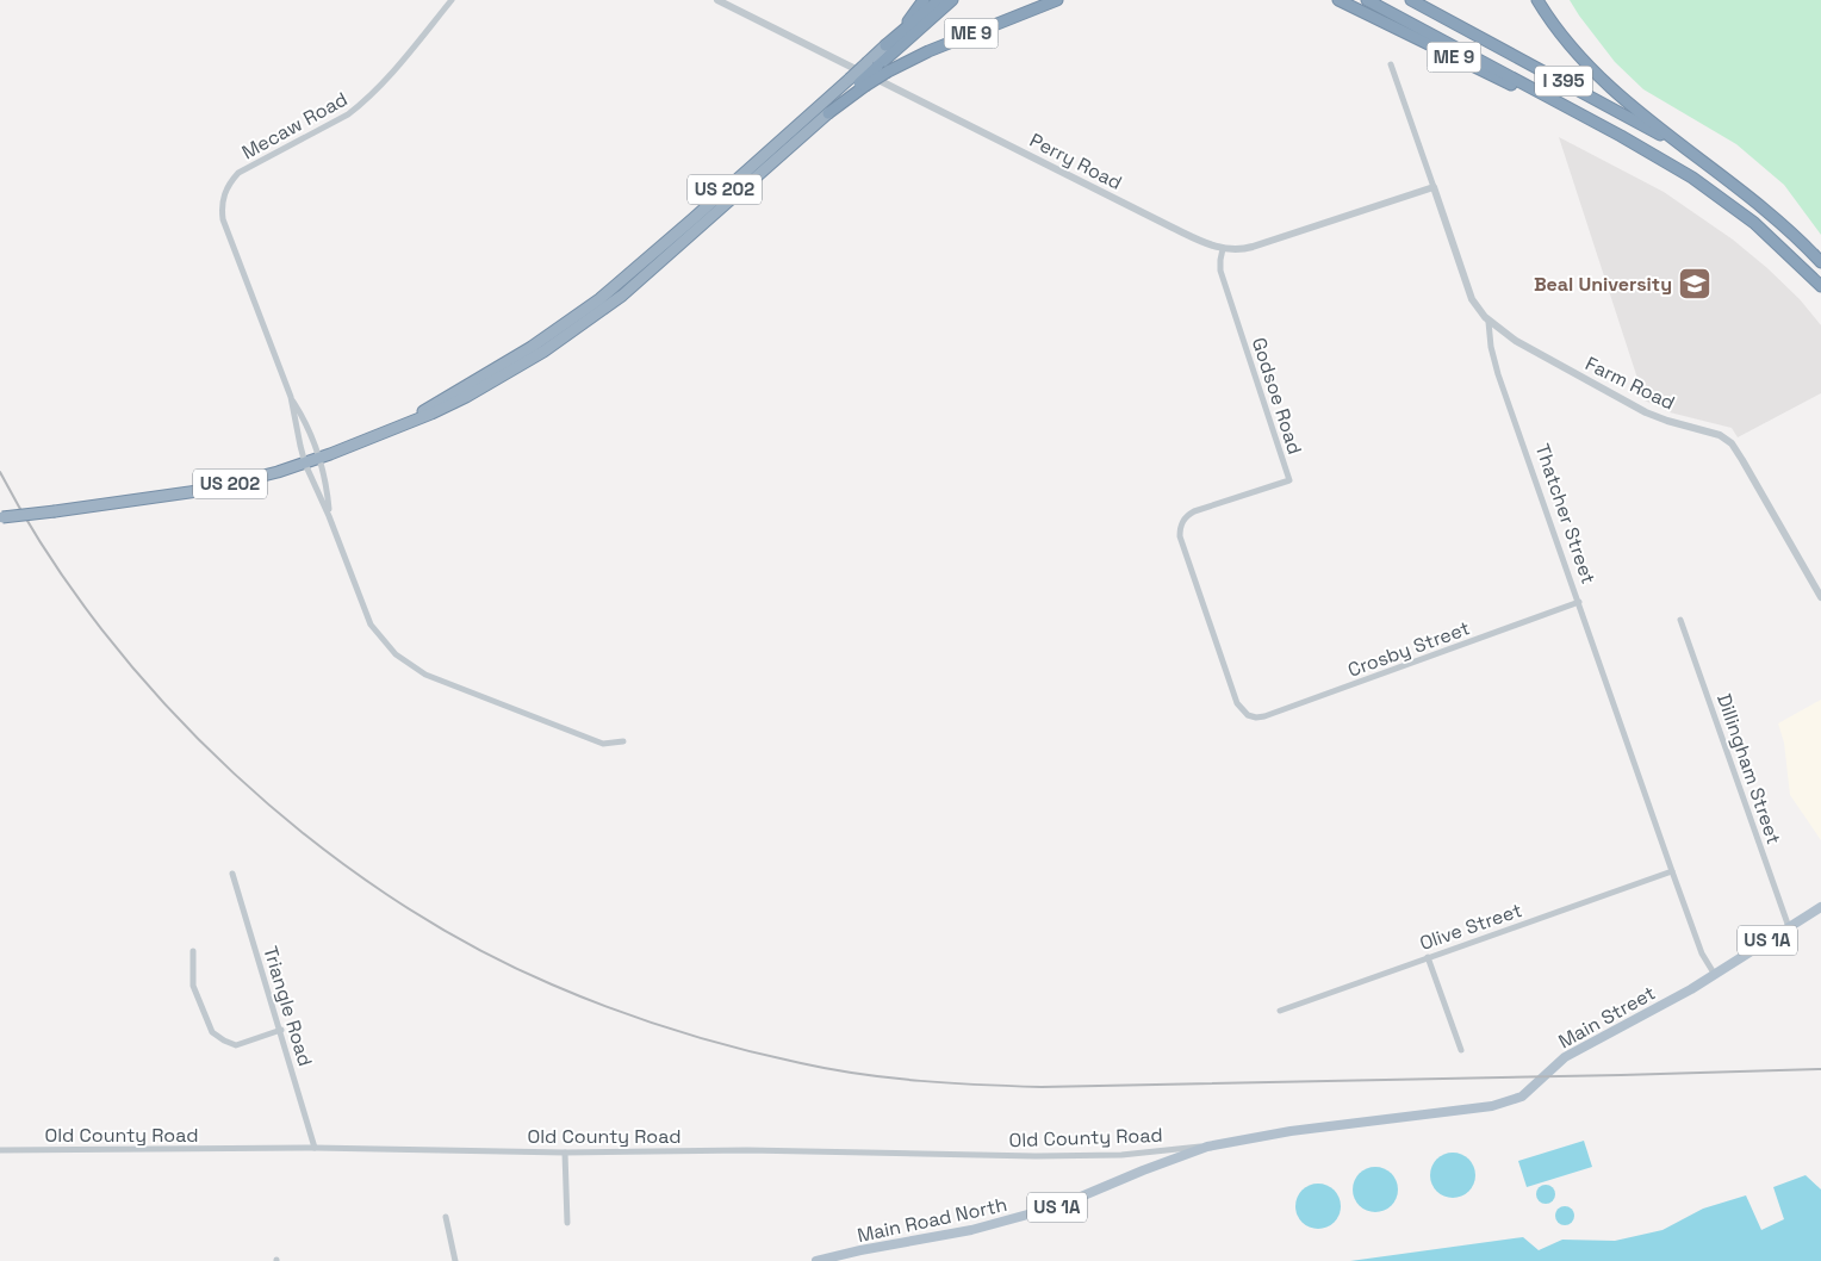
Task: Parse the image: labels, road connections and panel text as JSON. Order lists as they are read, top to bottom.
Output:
{
  "streets": {
    "highway": ["ME 9", "I 395", "US 202"],
    "main road": ["US 1A", "Main Street", "Main Road North"],
    "street": [
      "Mecaw Road",
      "Perry Road",
      "Farm Road",
      "Godsoe Road",
      "Thatcher Street",
      "Crosby Street",
      "Dillingham Street",
      "Olive Street",
      "Triangle Road",
      "Old County Road"
    ]
  },
  "crossings": [
    ["ME 9", "I 395"],
    ["ME 9", "US 202"],
    ["Mecaw Road", "US 202"],
    ["Perry Road", "Godsoe Road"],
    ["Perry Road", "Thatcher Street"],
    ["Farm Road", "Thatcher Street"],
    ["Godsoe Road", "Crosby Street"],
    ["Thatcher Street", "Crosby Street"],
    ["Thatcher Street", "Olive Street"],
    ["Thatcher Street", "Main Street"],
    ["Dillingham Street", "Main Street"],
    ["Triangle Road", "Old County Road"],
    ["Main Street", "Main Road North"],
    ["Old County Road", "Main Road North"]
  ],
  "places": {
    "school or university": ["Beal University"]
  }
}
